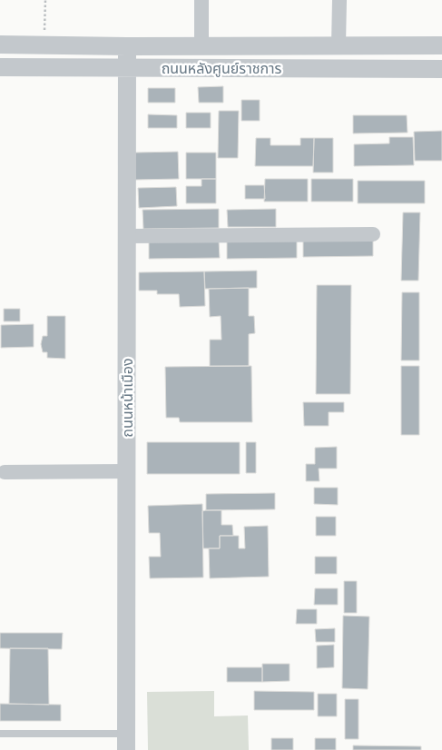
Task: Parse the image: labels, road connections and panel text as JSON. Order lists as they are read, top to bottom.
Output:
{
  "streets": {
    "street": ["ถนนหลังศูนย์ราชการ", "ถนนหน้าเมือง"]
  },
  "crossings": [
    ["ถนนหลังศูนย์ราชการ", "ถนนหน้าเมือง"]
  ]
}
